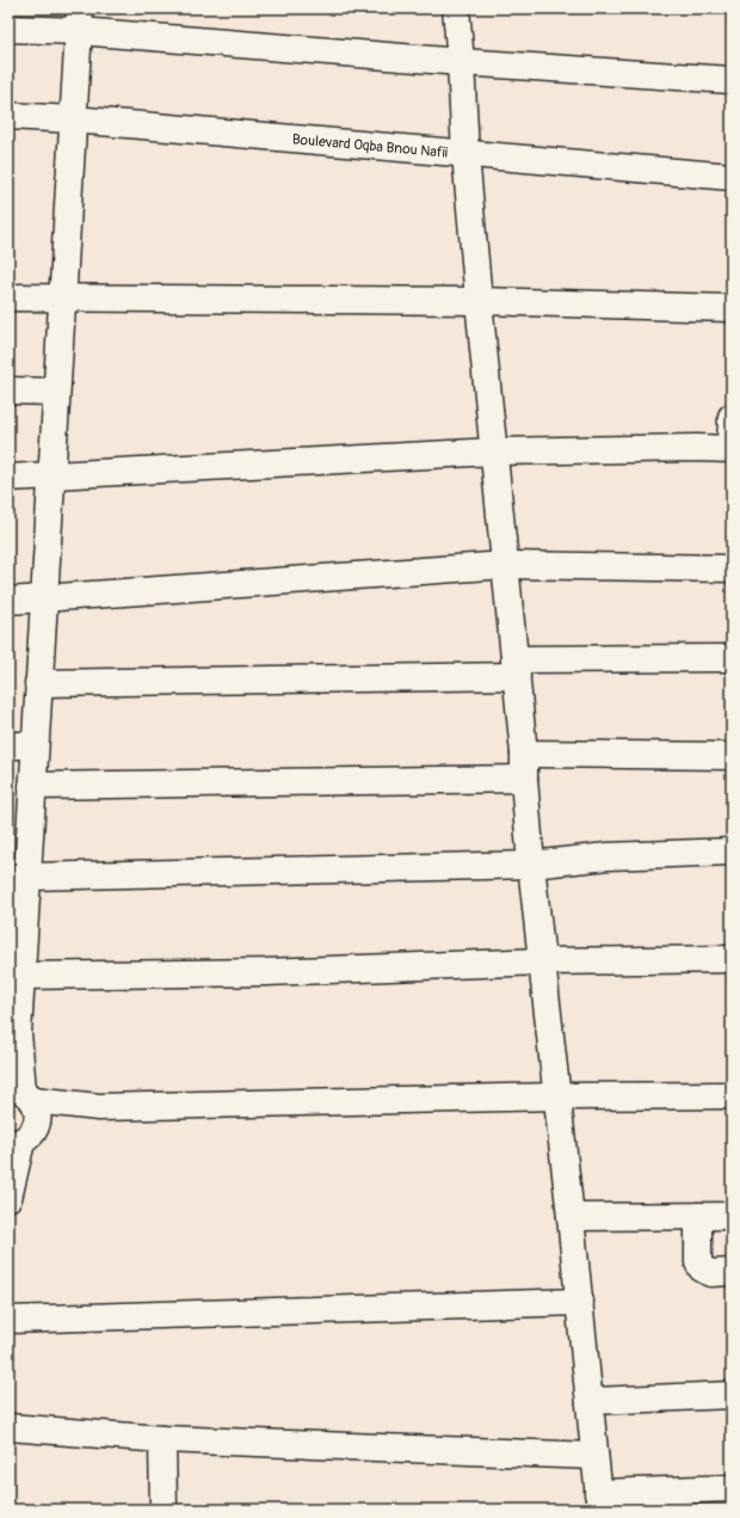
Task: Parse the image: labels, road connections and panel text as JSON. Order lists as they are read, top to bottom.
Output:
{
  "streets": {
    "street": ["Boulevard Oqba Bnou Nafii"]
  }
}
